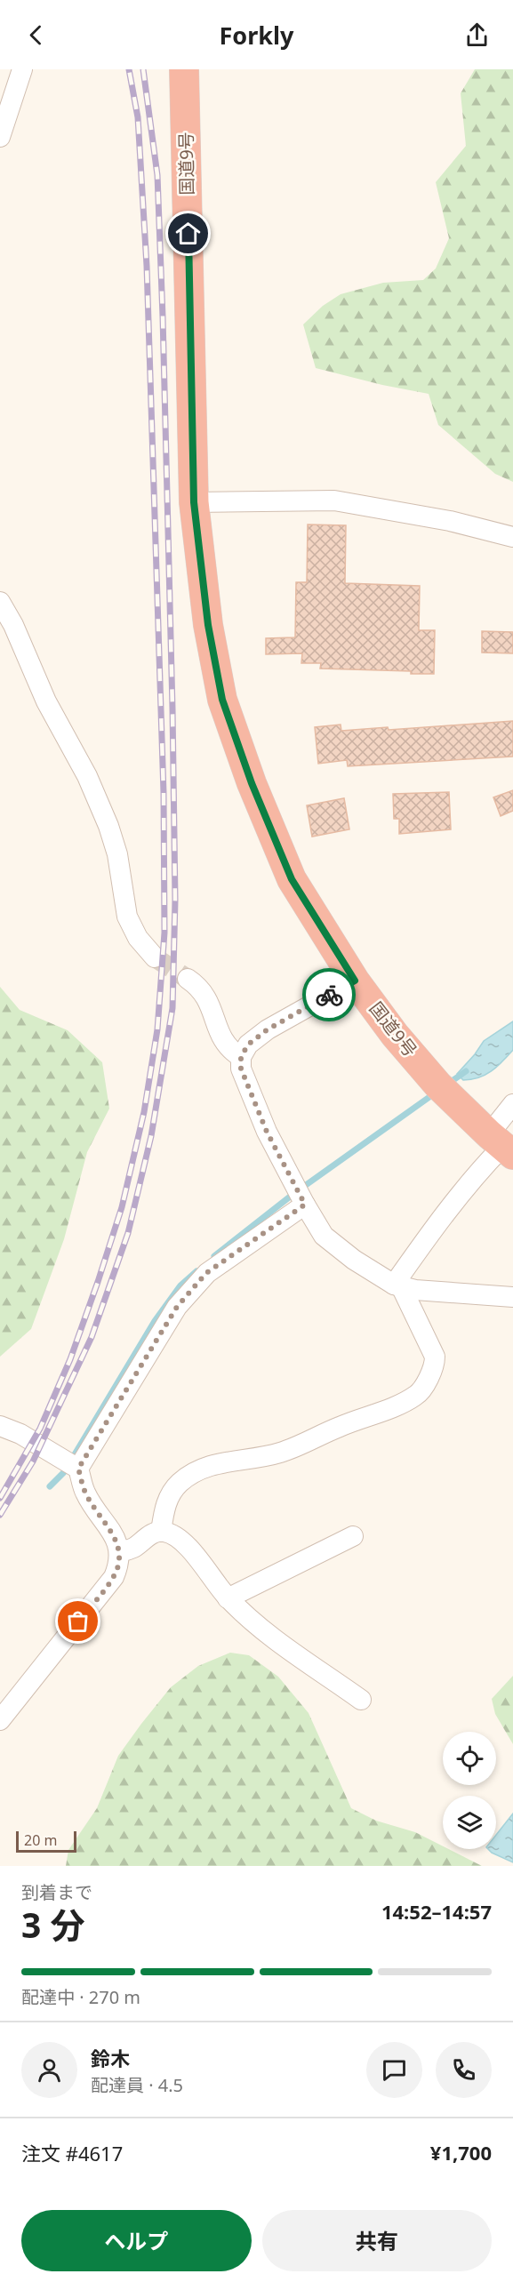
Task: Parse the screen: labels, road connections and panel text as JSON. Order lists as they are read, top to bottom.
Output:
{
  "streets": {
    "highway": ["国道9号"]
  },
  "scale_bar": "20 m",
  "page": {
    "header": "Forkly",
    "scale": "20 m",
    "heading": ["3 分", "到着まで", "14:52–14:57"],
    "panel": [
      "鈴木",
      "配達員 · 4.5",
      "注文 #4617",
      "¥1,700"
    ],
    "bar": "配達中 · 270 m",
    "buttons": ["ヘルプ", "共有"]
  }
}
